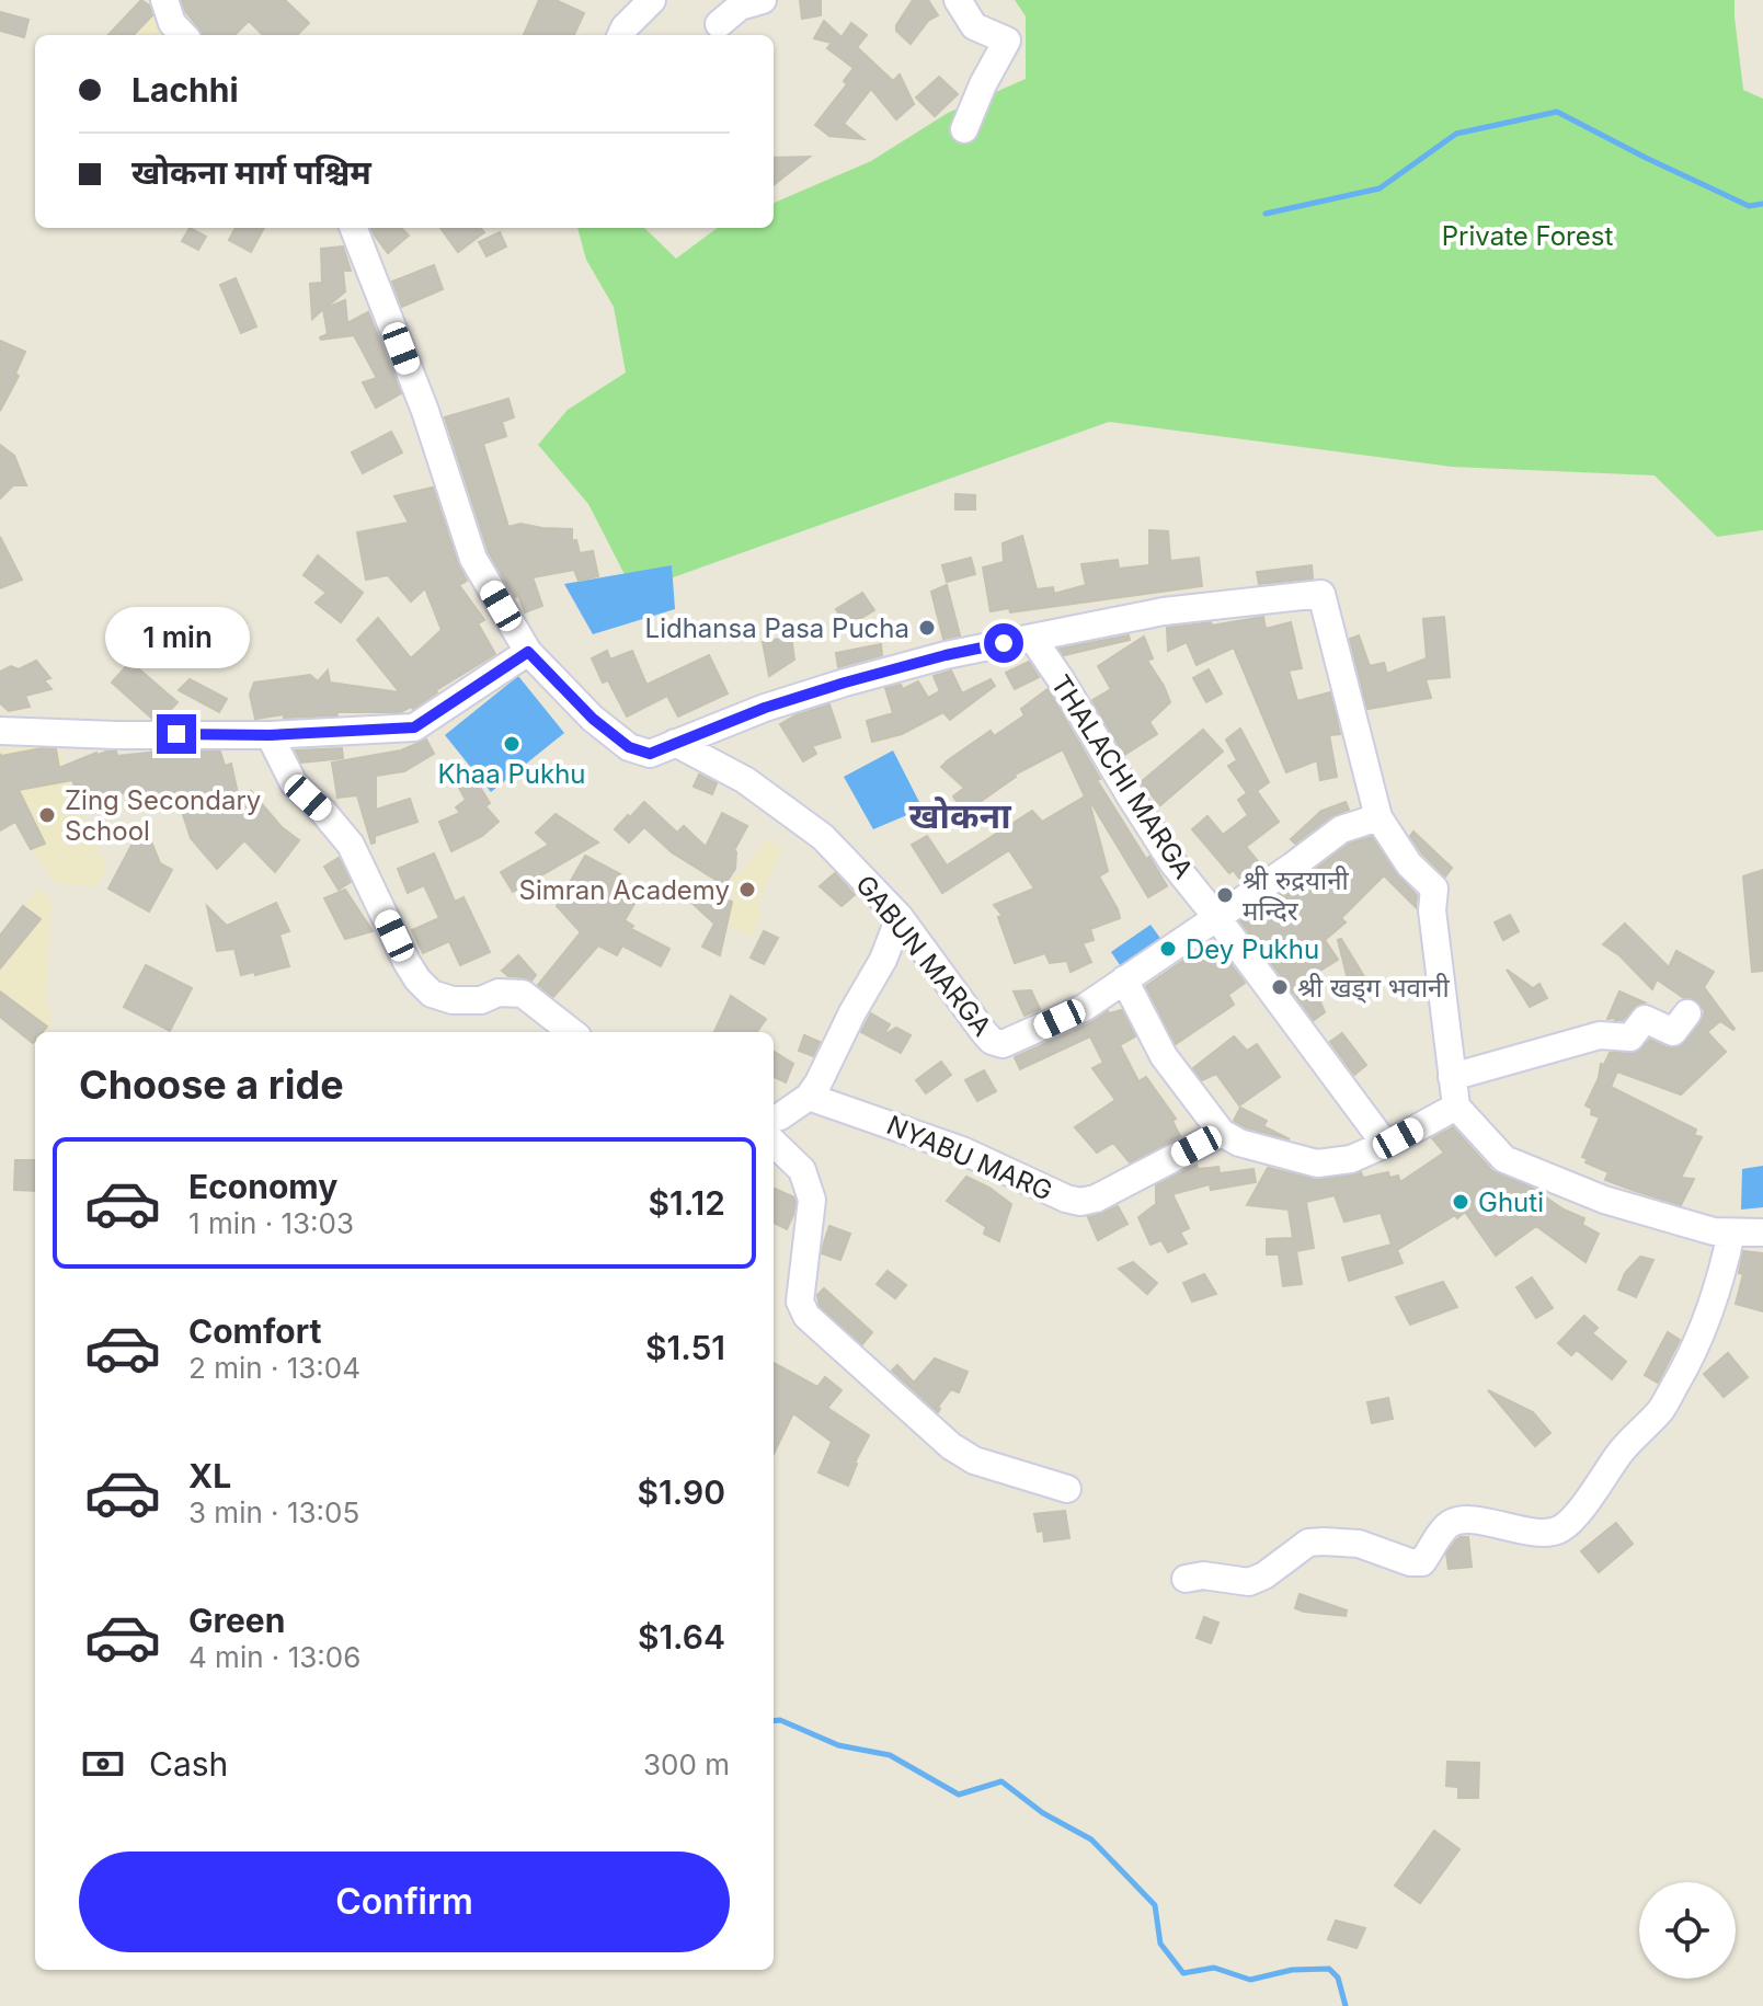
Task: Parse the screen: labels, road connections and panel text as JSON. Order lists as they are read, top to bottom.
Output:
{
  "streets": {
    "street": ["THALACHI MARGA", "GABUN MARGA", "NYABU MARG"]
  },
  "districts": ["खोकना"],
  "parks": ["Private Forest"],
  "places": [
    "Lidhansa Pasa Pucha",
    "Khaa Pukhu",
    "Zing Secondary School",
    "Simran Academy",
    "श्री रुद्रयानी मन्दिर",
    "Dey Pukhu",
    "श्री खड्ग भवानी",
    "Ghuti"
  ],
  "page": {
    "banner": ["Lachhi", "खोकना मार्ग पश्चिम"],
    "bubble": "1 min",
    "heading": "Choose a ride",
    "list": [
      {
        "name": "Economy",
        "note": "1 min · 13:03",
        "value": "$1.12"
      },
      {
        "name": "Comfort",
        "note": "2 min · 13:04",
        "value": "$1.51"
      },
      {
        "name": "XL",
        "note": "3 min · 13:05",
        "value": "$1.90"
      },
      {
        "name": "Green",
        "note": "4 min · 13:06",
        "value": "$1.64"
      }
    ],
    "pay": ["Cash", "300 m"],
    "buttons": "Confirm"
  }
}
